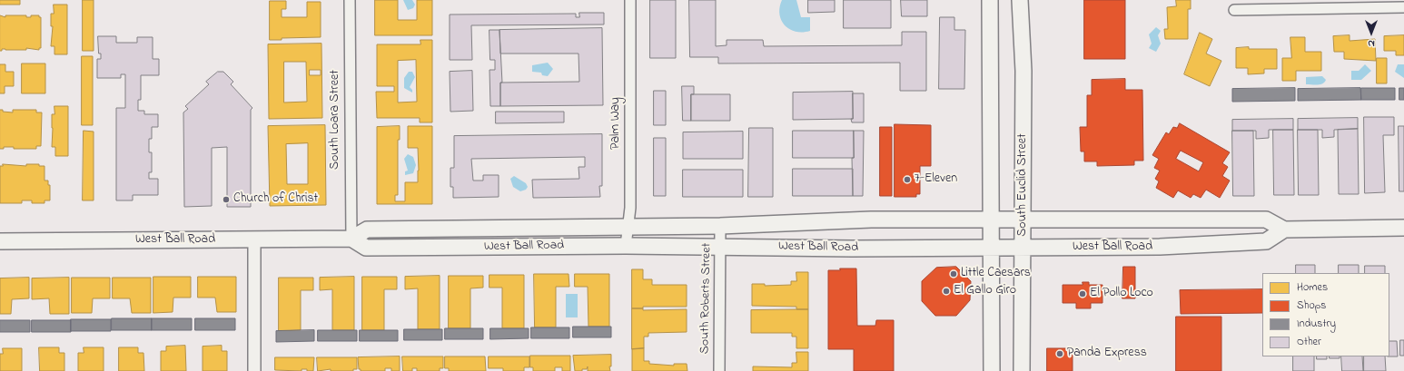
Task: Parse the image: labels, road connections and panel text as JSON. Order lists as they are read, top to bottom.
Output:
{
  "streets": {
    "main road": ["South Euclid Street", "West Ball Road"],
    "street": ["South Loara Street", "Palm Way", "South Roberts Street"]
  },
  "crossings": [
    ["South Loara Street", "West Ball Road"],
    ["Palm Way", "West Ball Road"],
    ["South Euclid Street", "West Ball Road"],
    ["West Ball Road", "South Roberts Street"]
  ],
  "places": [
    "7-Eleven",
    "Church of Christ",
    "Little Caesars",
    "El Gallo Giro",
    "El Pollo Loco",
    "Panda Express"
  ],
  "legend": [
    "Homes",
    "Shops",
    "Industry",
    "Other"
  ],
  "north": "bottom"
}
